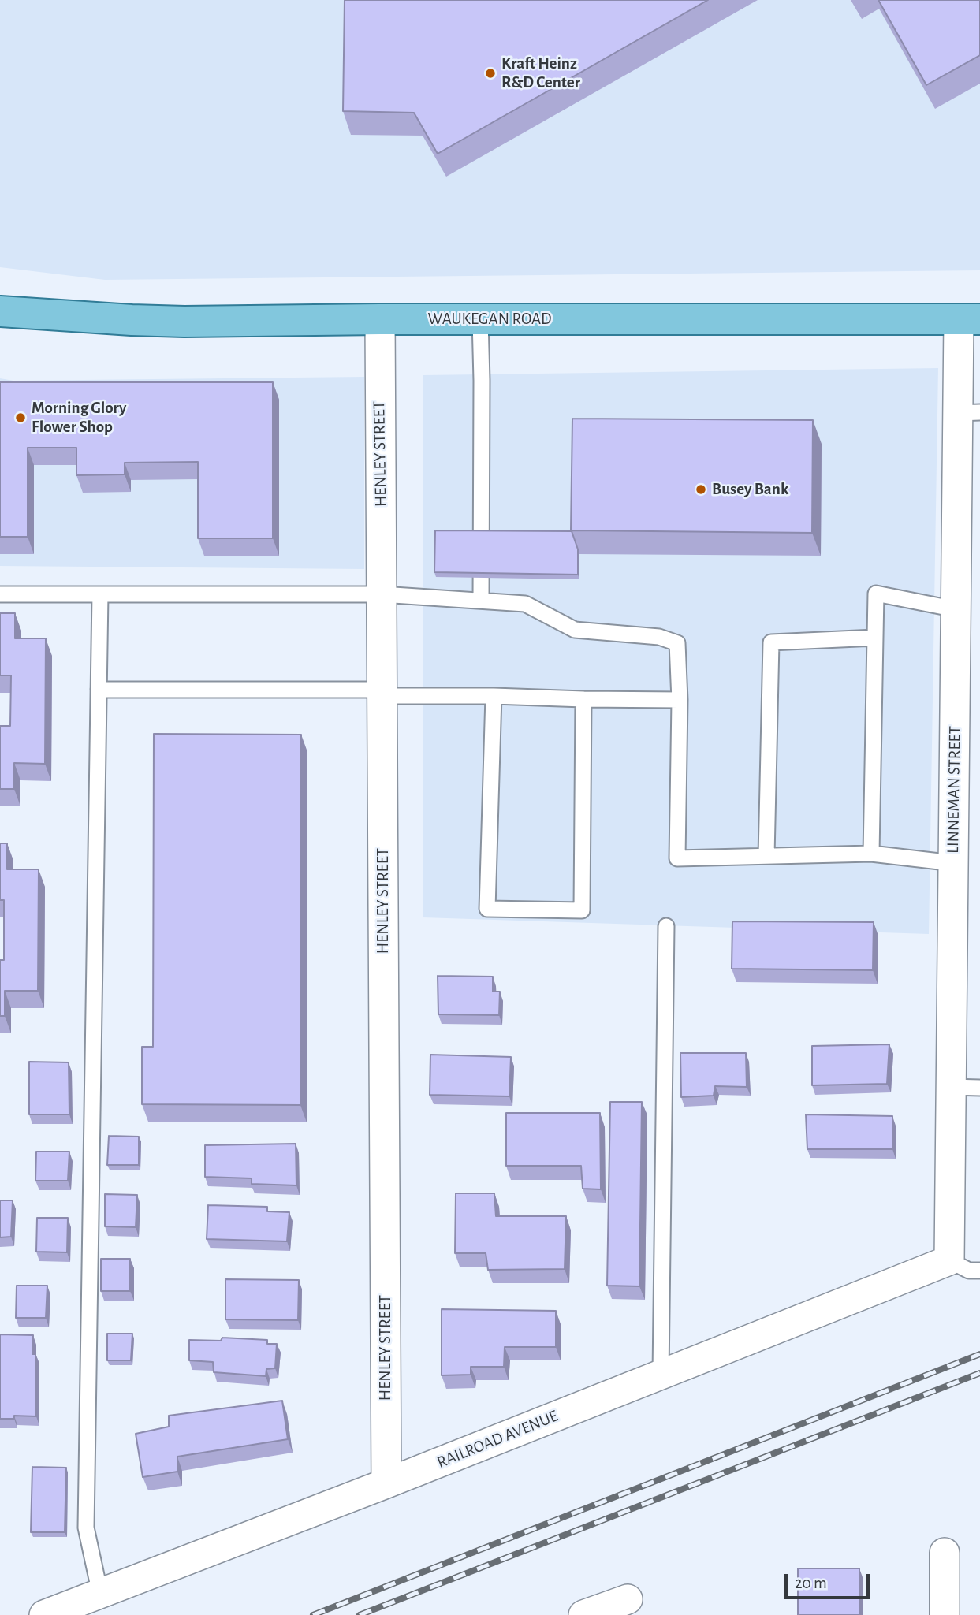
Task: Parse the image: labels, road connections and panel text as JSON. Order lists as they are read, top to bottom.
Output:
{
  "streets": {
    "main road": ["WAUKEGAN ROAD"],
    "street": ["HENLEY STREET", "LINNEMAN STREET", "RAILROAD AVENUE"]
  },
  "crossings": [
    ["WAUKEGAN ROAD", "HENLEY STREET"],
    ["WAUKEGAN ROAD", "LINNEMAN STREET"],
    ["HENLEY STREET", "RAILROAD AVENUE"],
    ["LINNEMAN STREET", "RAILROAD AVENUE"]
  ],
  "places": ["Kraft Heinz R&D Center", "Morning Glory Flower Shop", "Busey Bank"],
  "scale_bar": "20 m"
}
